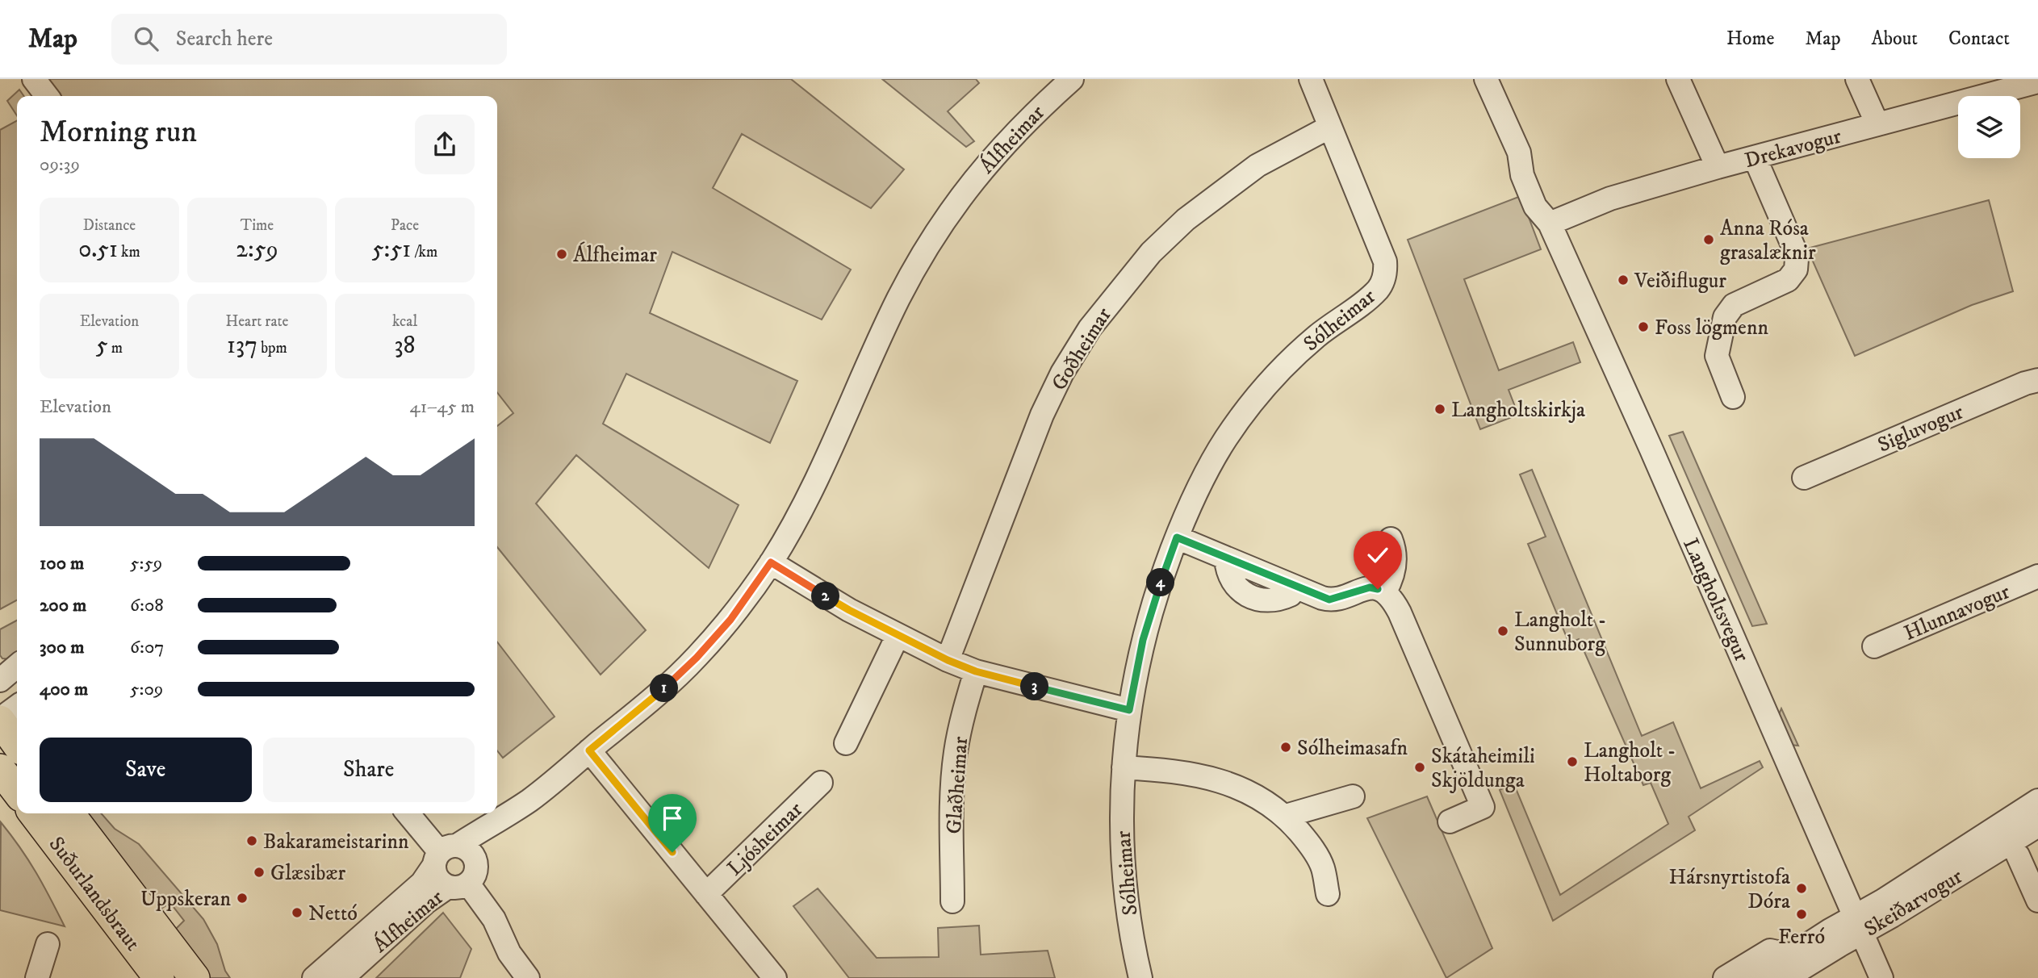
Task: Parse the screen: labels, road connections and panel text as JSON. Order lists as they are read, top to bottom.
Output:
{
  "streets": {
    "main road": ["Suðurlandsbraut"],
    "street": [
      "Álfheimar",
      "Drekavogur",
      "Sólheimar",
      "Goðheimar",
      "Sigluvogur",
      "Langholtsvegur",
      "Hlunnavogur",
      "Glaðheimar",
      "Ljósheimar",
      "Skeiðarvogur"
    ]
  },
  "crossings": [
    ["Drekavogur", "Langholtsvegur"],
    ["Sólheimar", "Goðheimar"],
    ["Langholtsvegur", "Skeiðarvogur"]
  ],
  "places": [
    "Anna Rósa grasalæknir",
    "Álfheimar",
    "Veiðiflugur",
    "Foss lögmenn",
    "Langholtskirkja",
    "Langholt - Sunnuborg",
    "Sólheimasafn",
    "Langholt - Holtaborg",
    "Skátaheimili Skjöldunga",
    "Bakarameistarinn",
    "Glæsibær",
    "Hársnyrtistofa Dóra",
    "Uppskeran",
    "Nettó",
    "Ferró"
  ],
  "page": {
    "header": "Map",
    "search": "Search here",
    "nav": [
      "Home",
      "Map",
      "About",
      "Contact"
    ],
    "heading": ["Morning run", "09:39"],
    "stats": [
      ["Distance", "0.51 km"],
      ["Time", "2:59"],
      ["Pace", "5:51 /km"],
      ["Elevation", "5 m"],
      ["Heart rate", "137 bpm"],
      ["kcal", "38"]
    ],
    "chart": ["Elevation", "41–45 m"],
    "list": [
      {
        "name": "100 m",
        "note": "5:59"
      },
      {
        "name": "200 m",
        "note": "6:08"
      },
      {
        "name": "300 m",
        "note": "6:07"
      },
      {
        "name": "400 m",
        "note": "5:09"
      }
    ],
    "pins": [
      "4",
      "2",
      "3",
      "1"
    ],
    "buttons": ["Save", "Share"]
  }
}
